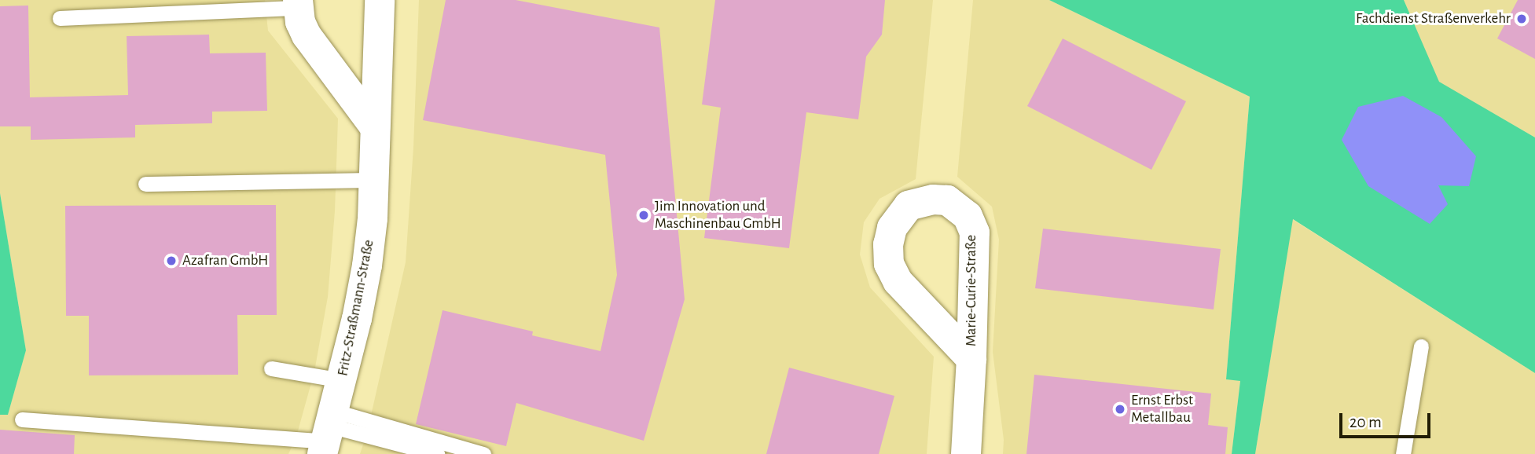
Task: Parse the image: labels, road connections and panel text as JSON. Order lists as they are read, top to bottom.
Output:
{
  "streets": {
    "street": ["Marie-Curie-Straße", "Fritz-Straßmann-Straße"]
  },
  "places": [
    "Fachdienst Straßenverkehr",
    "Jim Innovation und Maschinenbau GmbH",
    "Azafran GmbH",
    "Ernst Erbst Metallbau"
  ],
  "scale_bar": "20 m"
}
